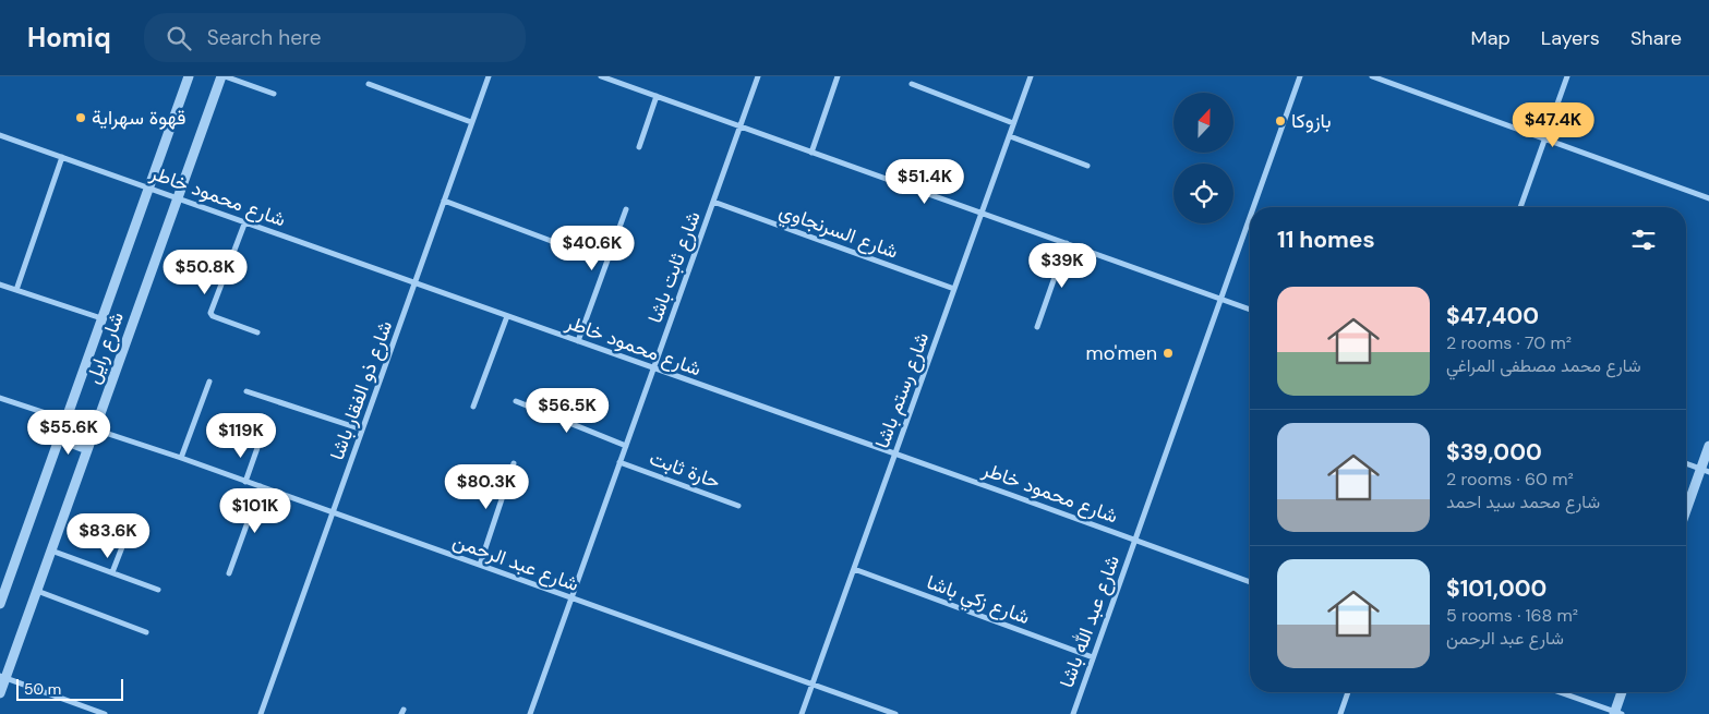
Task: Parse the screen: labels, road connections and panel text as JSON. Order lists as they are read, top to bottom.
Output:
{
  "streets": {
    "street": [
      "شارع محمود خاطر",
      "شارع السرنجاوي",
      "شارع ثابت باشا",
      "شارع رايل",
      "شارع ذو الفقار باشا",
      "شارع رستم باشا",
      "حارة ثابت",
      "شارع عبد الرحمن",
      "شارع زكي باشا",
      "شارع عبد الله باشا"
    ]
  },
  "crossings": [
    ["شارع محمود خاطر", "شارع ثابت باشا"],
    ["شارع محمود خاطر", "شارع رايل"],
    ["شارع محمود خاطر", "شارع ذو الفقار باشا"],
    ["شارع محمود خاطر", "شارع رستم باشا"],
    ["شارع محمود خاطر", "شارع عبد الله باشا"],
    ["شارع السرنجاوي", "شارع ثابت باشا"],
    ["شارع السرنجاوي", "شارع رستم باشا"],
    ["شارع ثابت باشا", "حارة ثابت"],
    ["شارع ثابت باشا", "شارع عبد الرحمن"],
    ["شارع رايل", "شارع عبد الرحمن"],
    ["شارع ذو الفقار باشا", "شارع عبد الرحمن"],
    ["شارع رستم باشا", "شارع عبد الرحمن"],
    ["شارع رستم باشا", "شارع زكي باشا"],
    ["شارع زكي باشا", "شارع عبد الله باشا"]
  ],
  "places": ["قهوة سهراية", "بازوكا", "mo'men"],
  "scale_bar": "50 m",
  "north": "top",
  "page": {
    "header": "Homiq",
    "search": "Search here",
    "nav": ["Map", "Layers", "Share"],
    "price": [
      "$47.4K",
      "$51.4K",
      "$40.6K",
      "$39K",
      "$50.8K",
      "$56.5K",
      "$55.6K",
      "$119K",
      "$80.3K",
      "$101K",
      "$83.6K"
    ],
    "heading": "11 homes",
    "list": [
      {
        "name": "$47,400",
        "note": "2 rooms · 70 m² · شارع محمد مصطفى المراغي"
      },
      {
        "name": "$39,000",
        "note": "2 rooms · 60 m² · شارع محمد سيد احمد"
      },
      {
        "name": "$101,000",
        "note": "5 rooms · 168 m² · شارع عبد الرحمن"
      }
    ],
    "scale": "50 m"
  }
}
